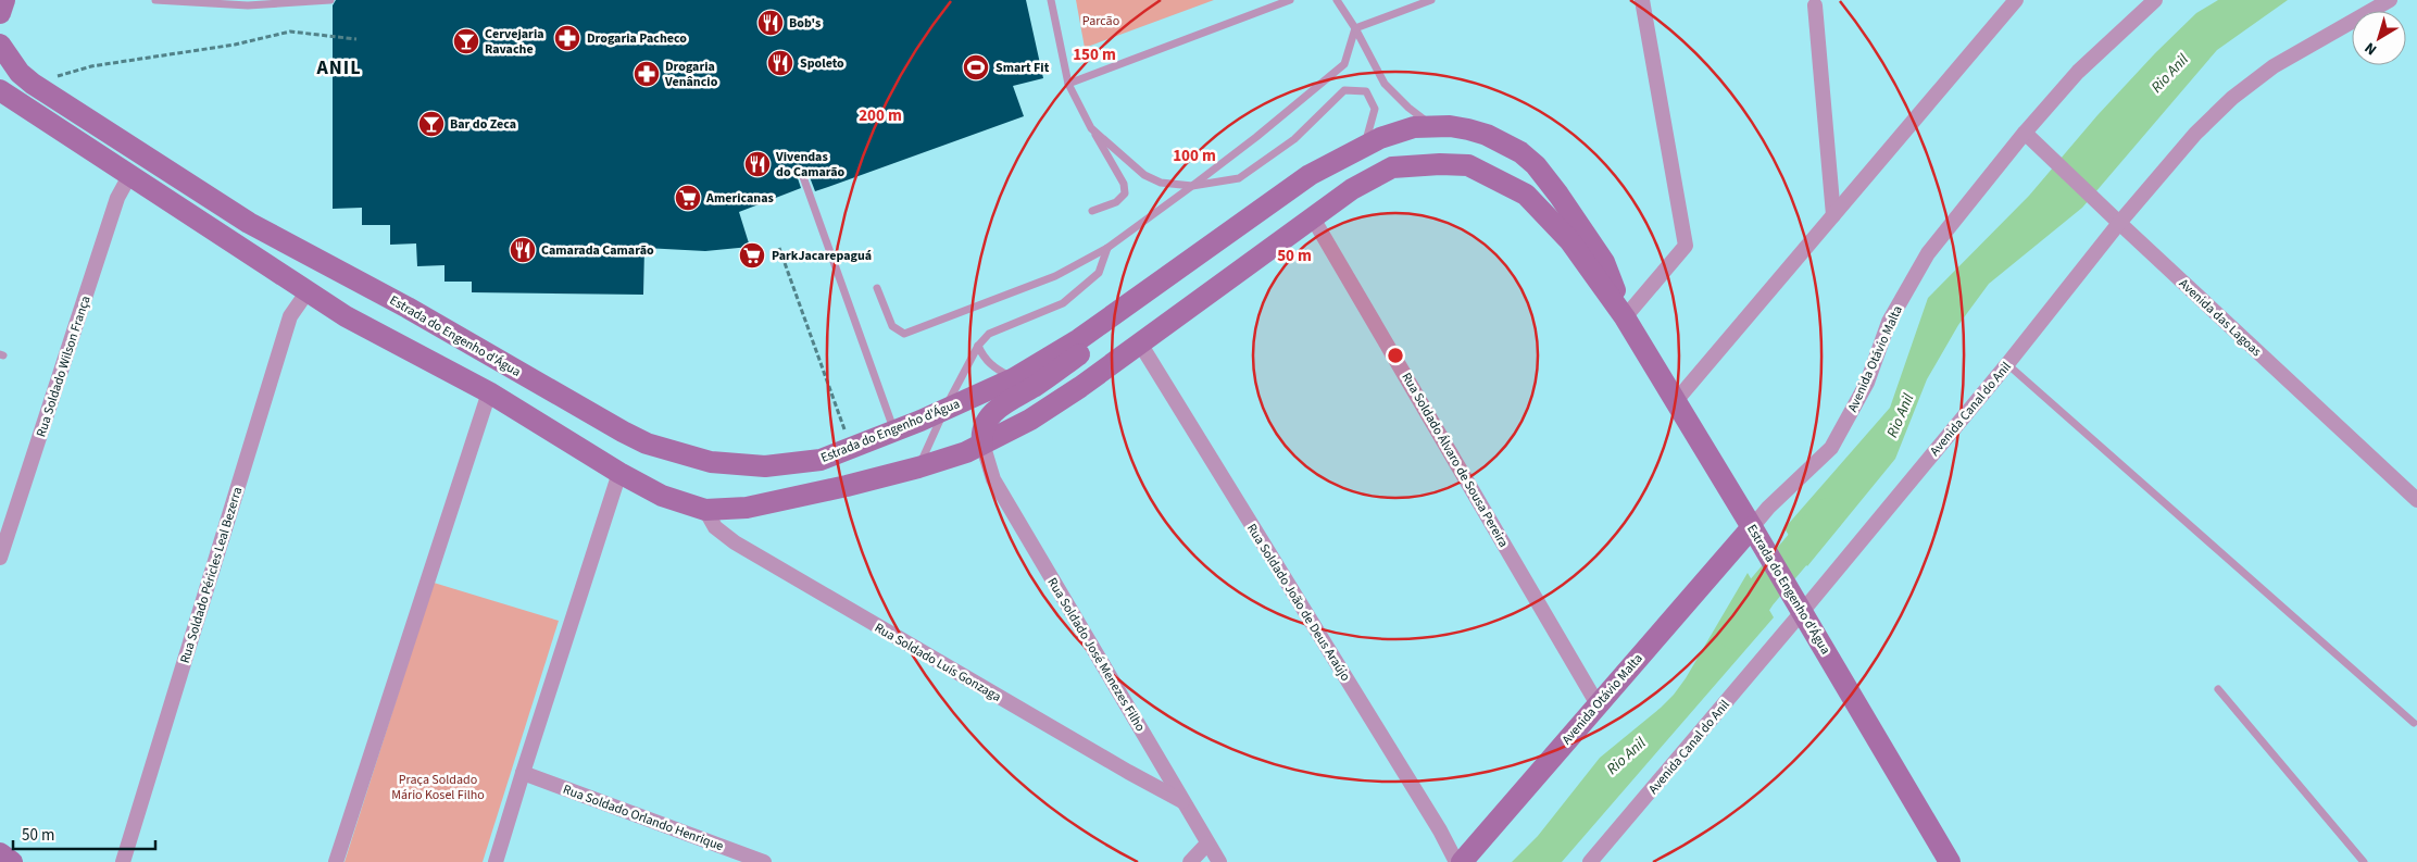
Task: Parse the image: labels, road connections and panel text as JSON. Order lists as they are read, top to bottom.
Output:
{
  "streets": {
    "street": [
      "Avenida das Lagoas",
      "Estrada do Engenho d'Água",
      "Avenida Otávio Malta",
      "Rua Soldado Wilson França",
      "Avenida Canal do Anil",
      "Rua Soldado Álvaro de Sousa Pereira",
      "Rua Soldado Péricles Leal Bezerra",
      "Rua Soldado João de Deus Araújo",
      "Rua Soldado José Menezes Filho",
      "Rua Soldado Luís Gonzaga",
      "Rua Soldado Orlando Henrique"
    ]
  },
  "crossings": [
    ["Avenida das Lagoas", "Avenida Otávio Malta"],
    ["Avenida das Lagoas", "Avenida Canal do Anil"],
    ["Estrada do Engenho d'Água", "Avenida Otávio Malta"],
    ["Estrada do Engenho d'Água", "Rua Soldado Wilson França"],
    ["Estrada do Engenho d'Água", "Avenida Canal do Anil"],
    ["Estrada do Engenho d'Água", "Rua Soldado Álvaro de Sousa Pereira"],
    ["Estrada do Engenho d'Água", "Rua Soldado Péricles Leal Bezerra"],
    ["Estrada do Engenho d'Água", "Rua Soldado João de Deus Araújo"],
    ["Estrada do Engenho d'Água", "Rua Soldado José Menezes Filho"],
    ["Estrada do Engenho d'Água", "Rua Soldado Luís Gonzaga"],
    ["Avenida Otávio Malta", "Rua Soldado Álvaro de Sousa Pereira"],
    ["Rua Soldado José Menezes Filho", "Rua Soldado Luís Gonzaga"]
  ],
  "districts": ["ANIL"],
  "water": ["Rio Anil"],
  "parks": ["Parcão", "Praça Soldado Mário Kosel Filho"],
  "places": {
    "restaurant": [
      "Bob's",
      "Spoleto",
      "Vivendas do Camarão",
      "Camarada Camarão"
    ],
    "pharmacy": ["Drogaria Pacheco", "Drogaria Venâncio"],
    "bar": ["Cervejaria Ravache", "Bar do Zeca"],
    "sports": ["Smart Fit"],
    "supermarket": ["Americanas", "ParkJacarepaguá"]
  },
  "scale_bar": "50 m",
  "north": "bottom left",
  "rings": [
    "150 m",
    "200 m",
    "100 m",
    "50 m"
  ]
}
